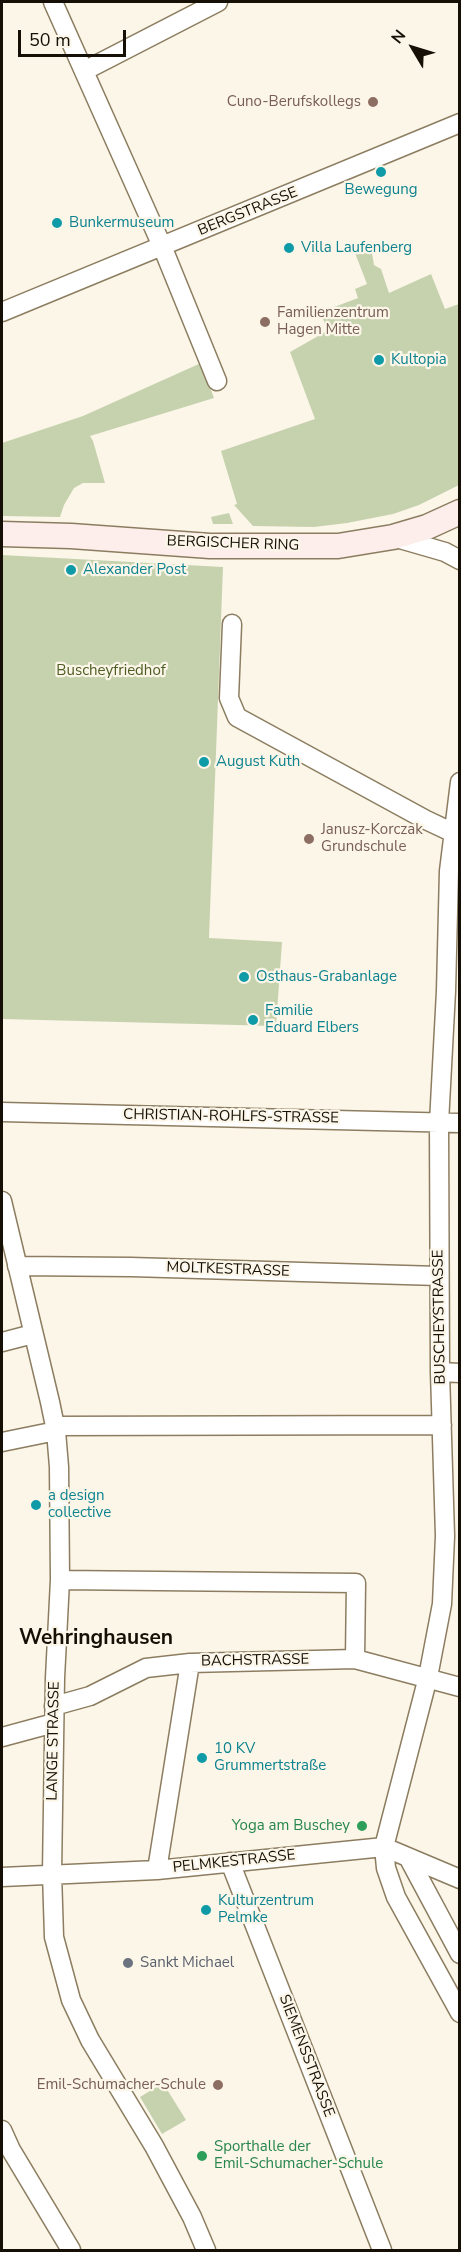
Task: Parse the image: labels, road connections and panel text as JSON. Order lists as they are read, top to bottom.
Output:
{
  "streets": {
    "main road": ["BERGISCHER RING"],
    "street": [
      "BERGSTRASSE",
      "CHRISTIAN-ROHLFS-STRASSE",
      "MOLTKESTRASSE",
      "BUSCHEYSTRASSE",
      "BACHSTRASSE",
      "LANGE STRASSE",
      "PELMKESTRASSE",
      "SIEMENSSTRASSE"
    ]
  },
  "crossings": [
    ["CHRISTIAN-ROHLFS-STRASSE", "BUSCHEYSTRASSE"],
    ["MOLTKESTRASSE", "BUSCHEYSTRASSE"],
    ["MOLTKESTRASSE", "LANGE STRASSE"],
    ["BUSCHEYSTRASSE", "BACHSTRASSE"],
    ["BUSCHEYSTRASSE", "PELMKESTRASSE"],
    ["BACHSTRASSE", "LANGE STRASSE"],
    ["LANGE STRASSE", "PELMKESTRASSE"],
    ["PELMKESTRASSE", "SIEMENSSTRASSE"]
  ],
  "districts": ["Wehringhausen"],
  "parks": ["Buscheyfriedhof"],
  "places": [
    "Cuno-Berufskollegs",
    "Bewegung",
    "Bunkermuseum",
    "Villa Laufenberg",
    "Familienzentrum Hagen Mitte",
    "Kultopia",
    "Alexander Post",
    "August Kuth",
    "Janusz-Korczak Grundschule",
    "Osthaus-Grabanlage",
    "Familie Eduard Elbers",
    "a design collective",
    "10 KV Grummertstraße",
    "Yoga am Buschey",
    "Kulturzentrum Pelmke",
    "Sankt Michael",
    "Emil-Schumacher-Schule",
    "Sporthalle der Emil-Schumacher-Schule"
  ],
  "scale_bar": "50 m",
  "north": "top left"
}
